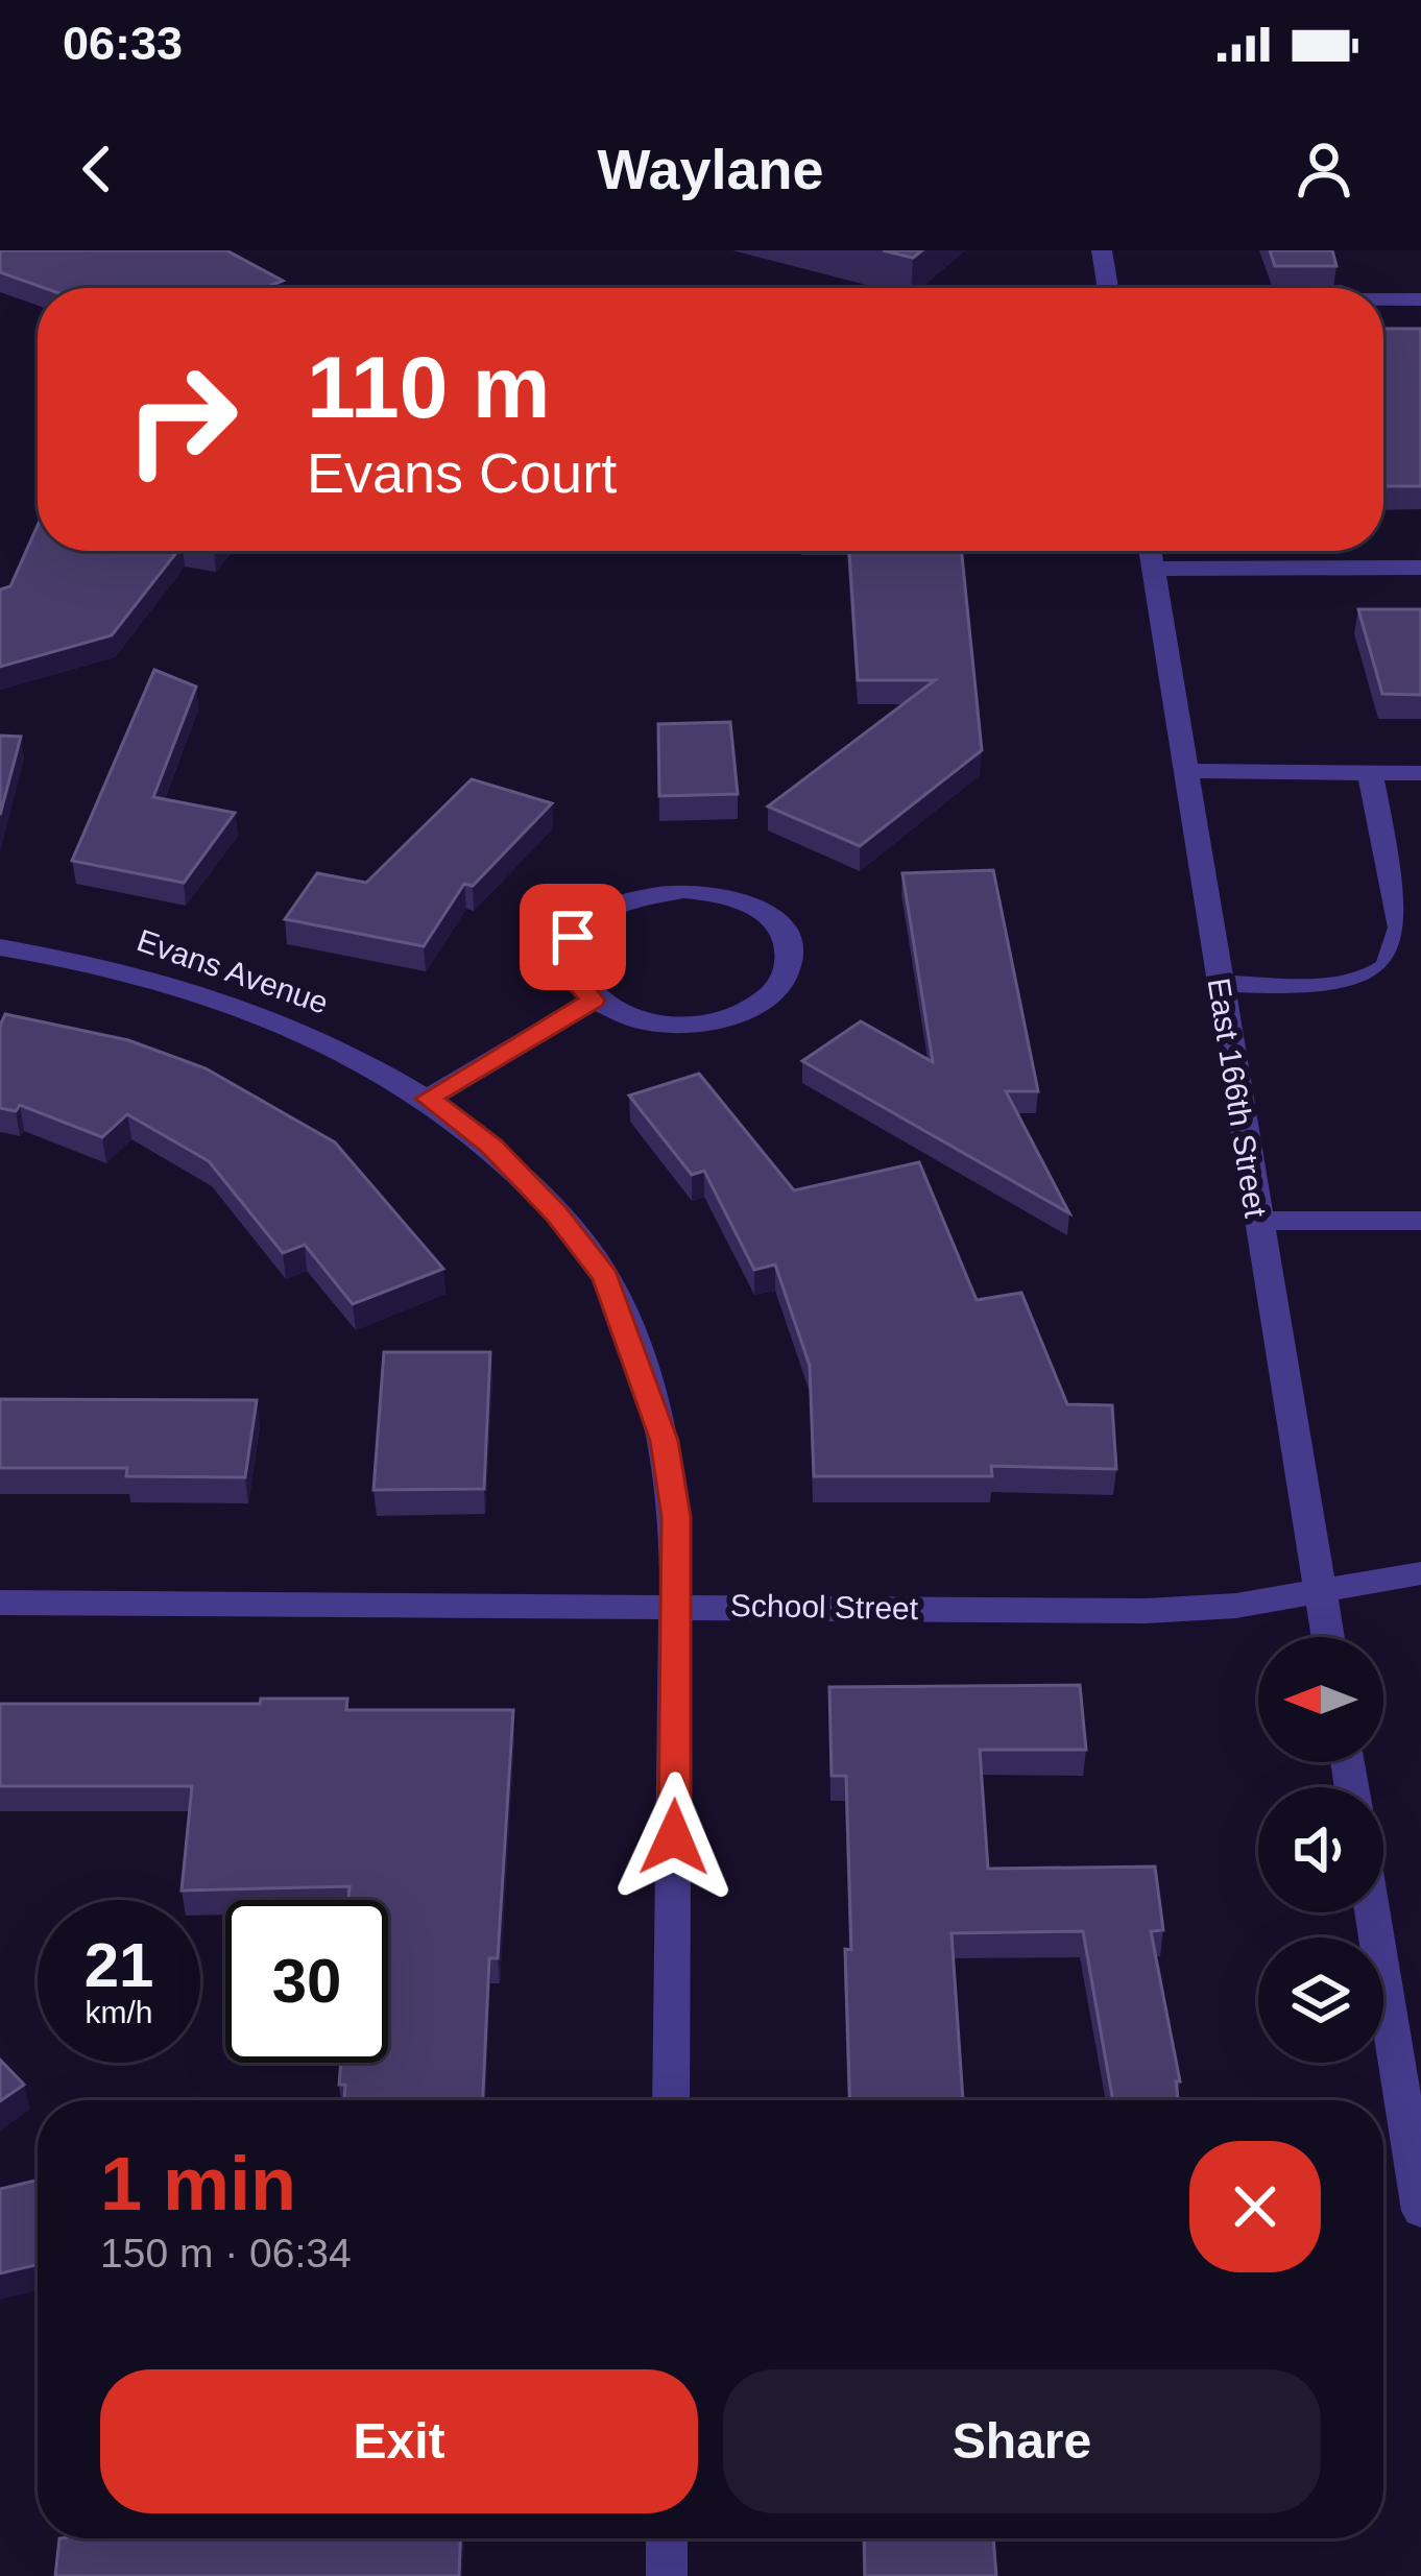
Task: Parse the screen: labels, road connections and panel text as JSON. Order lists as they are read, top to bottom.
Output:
{
  "streets": {
    "street": ["Evans Avenue", "East 166th Street", "School Street"]
  },
  "crossings": [
    ["Evans Avenue", "School Street"],
    ["East 166th Street", "School Street"]
  ],
  "north": "left",
  "page": {
    "status": "06:33",
    "header": "Waylane",
    "turn": ["110 m", "Evans Court"],
    "speed": "21 km/h",
    "limit": "30",
    "heading": ["1 min", "150 m · 06:34"],
    "buttons": ["Exit", "Share"]
  }
}
